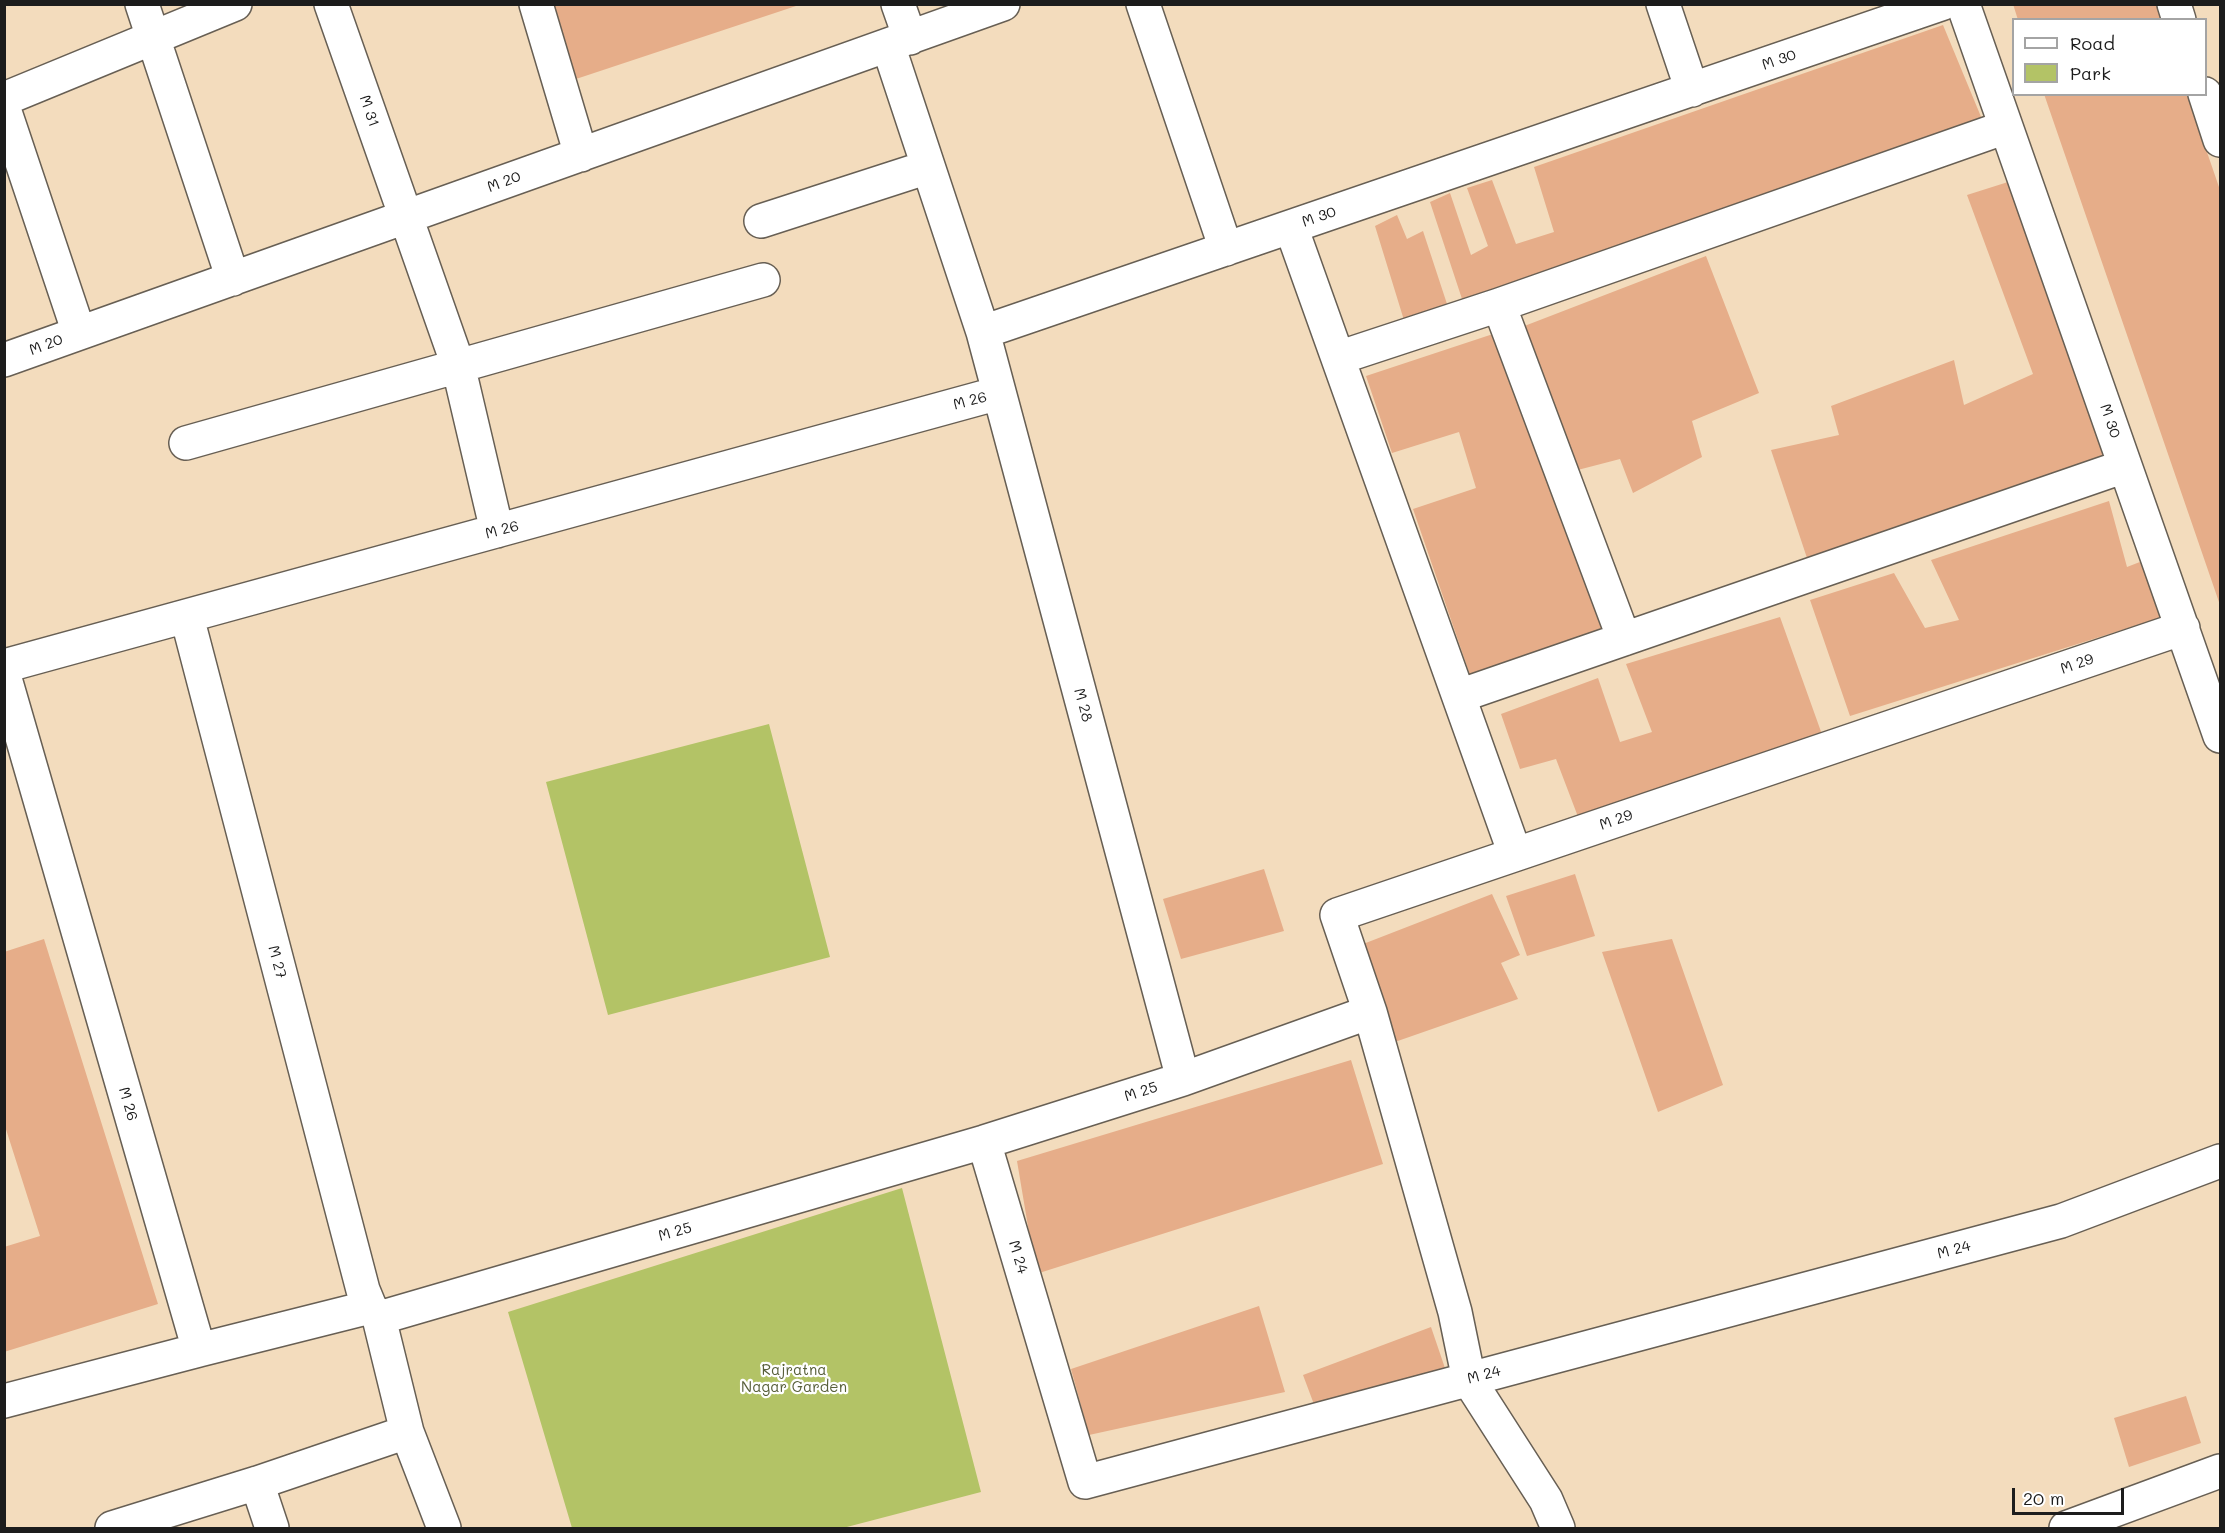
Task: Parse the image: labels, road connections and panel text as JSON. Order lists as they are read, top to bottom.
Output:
{
  "streets": {
    "street": [
      "M 30",
      "M 31",
      "M 20",
      "M 26",
      "M 29",
      "M 28",
      "M 27",
      "M 25",
      "M 24"
    ]
  },
  "crossings": [
    ["M 30", "M 29"],
    ["M 30", "M 28"],
    ["M 31", "M 20"],
    ["M 31", "M 26"],
    ["M 26", "M 28"],
    ["M 26", "M 27"],
    ["M 28", "M 25"],
    ["M 27", "M 25"],
    ["M 25", "M 24"]
  ],
  "parks": ["Rajratna Nagar Garden"],
  "legend": ["Road", "Park"],
  "scale_bar": "20 m"
}
